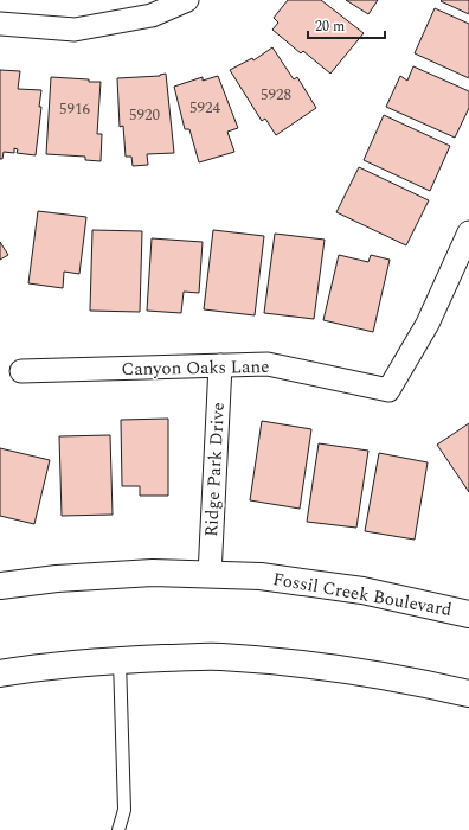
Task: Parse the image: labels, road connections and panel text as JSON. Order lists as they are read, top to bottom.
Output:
{
  "streets": {
    "main road": ["Fossil Creek Boulevard"],
    "street": ["Canyon Oaks Lane", "Ridge Park Drive"]
  },
  "crossings": [
    ["Canyon Oaks Lane", "Ridge Park Drive"],
    ["Ridge Park Drive", "Fossil Creek Boulevard"]
  ],
  "house_numbers": [
    "5928",
    "5924",
    "5916",
    "5920"
  ],
  "scale_bar": "20 m"
}
